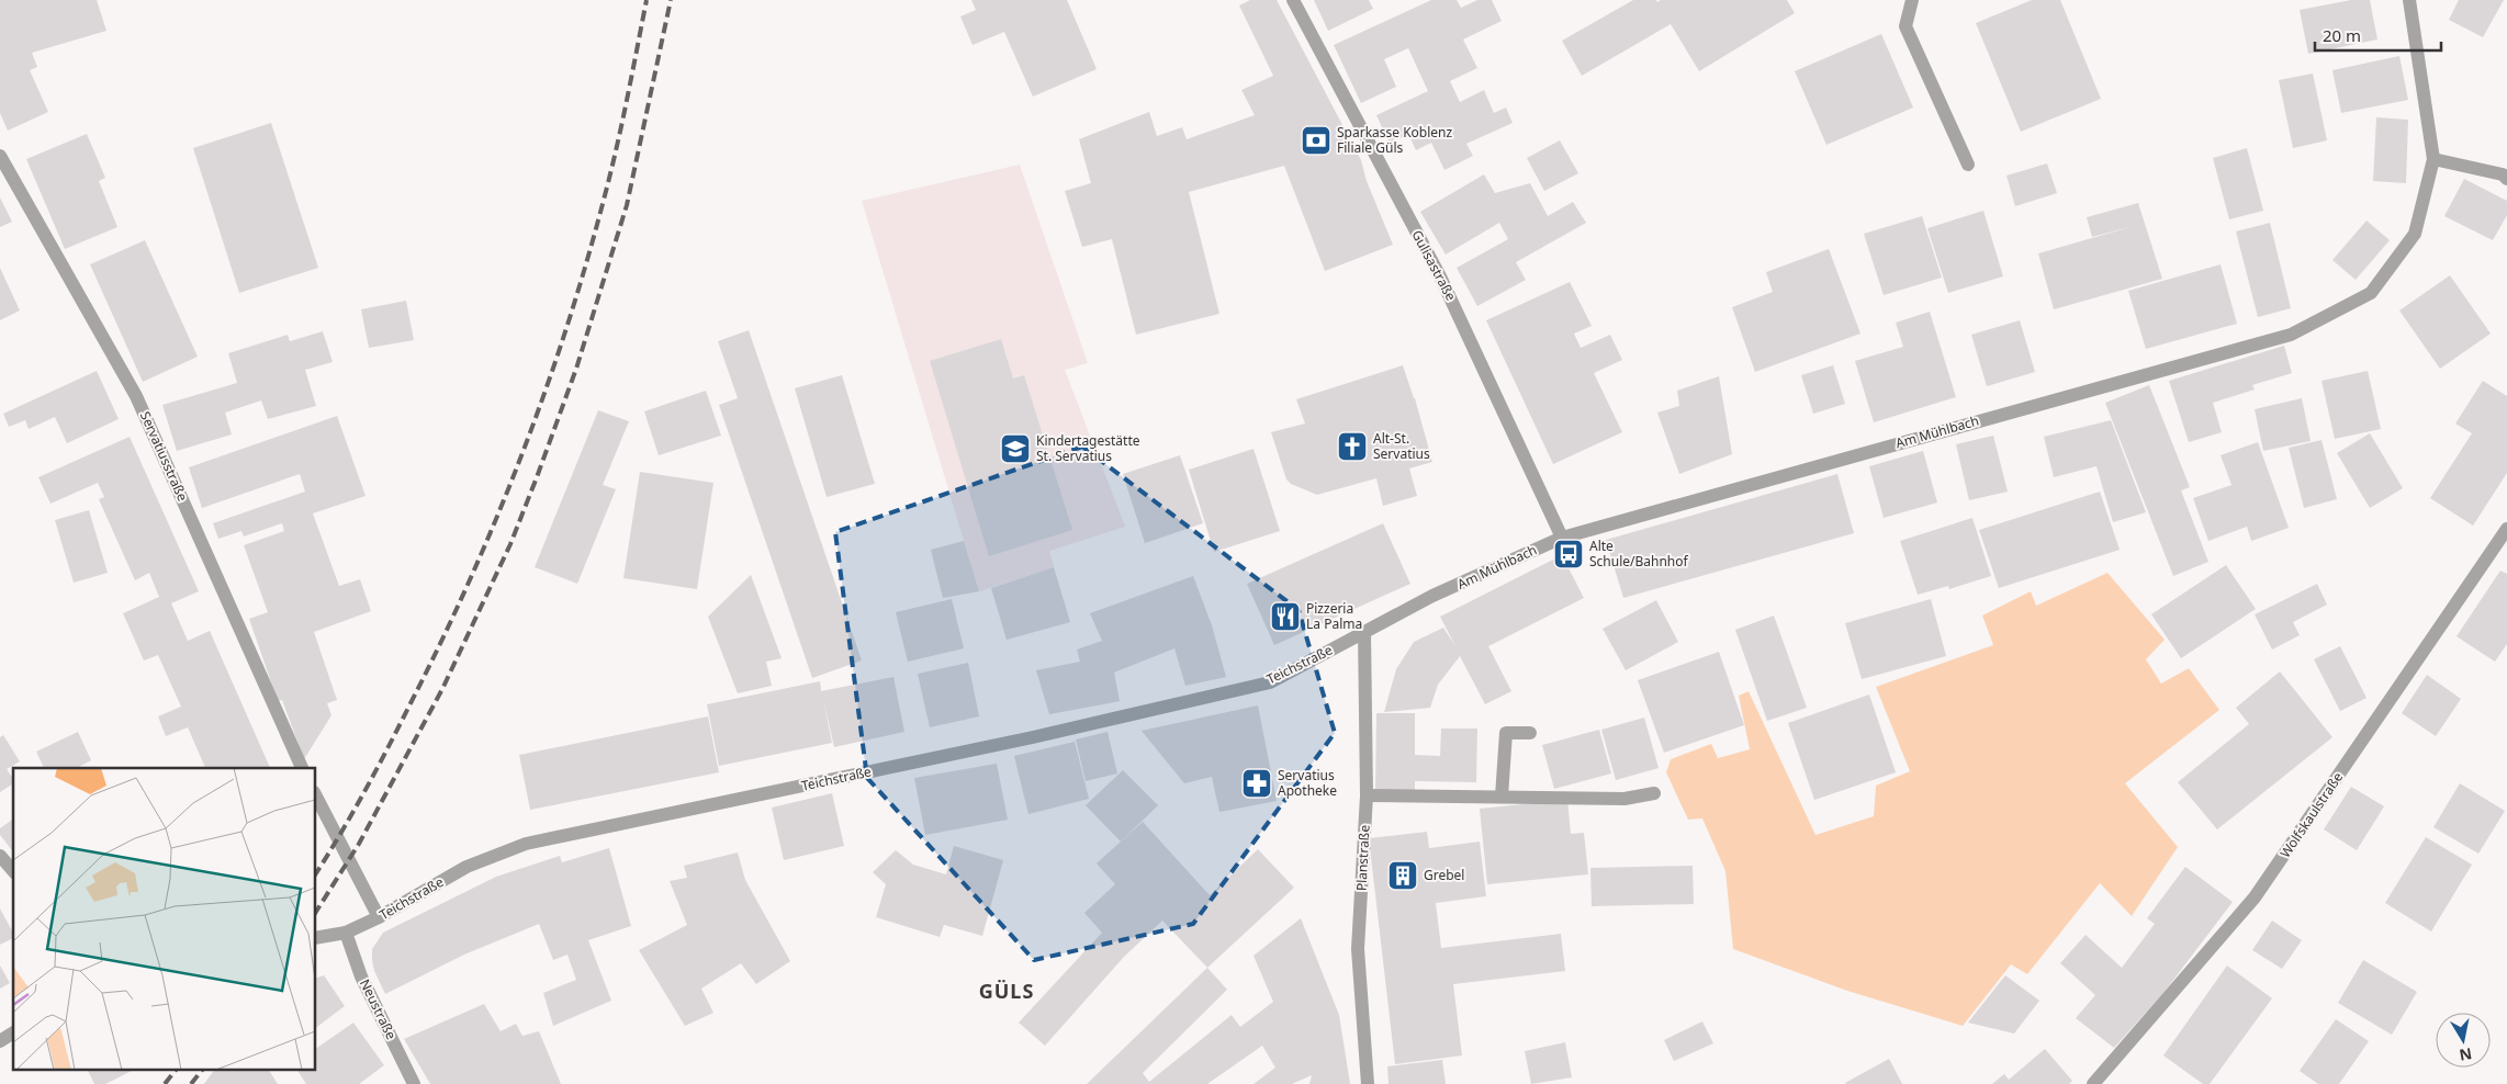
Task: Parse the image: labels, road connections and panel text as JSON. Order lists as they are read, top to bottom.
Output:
{
  "streets": {
    "street": [
      "Gulisastraße",
      "Am Mühlbach",
      "Servatiusstraße",
      "Teichstraße",
      "Wolfskaulstraße",
      "Planstraße",
      "Neustraße"
    ]
  },
  "crossings": [
    ["Gulisastraße", "Am Mühlbach"],
    ["Am Mühlbach", "Teichstraße"],
    ["Am Mühlbach", "Planstraße"],
    ["Teichstraße", "Planstraße"],
    ["Teichstraße", "Neustraße"]
  ],
  "districts": ["GÜLS"],
  "places": {
    "bank": ["Sparkasse Koblenz Filiale Güls"],
    "church": ["Alt-St. Servatius"],
    "school or university": ["Kindertagestätte St. Servatius"],
    "bus stop": ["Alte Schule/Bahnhof"],
    "restaurant": ["Pizzeria La Palma"],
    "pharmacy": ["Servatius Apotheke"],
    "building": ["Grebel"]
  },
  "scale_bar": "20 m",
  "north": "bottom"
}
